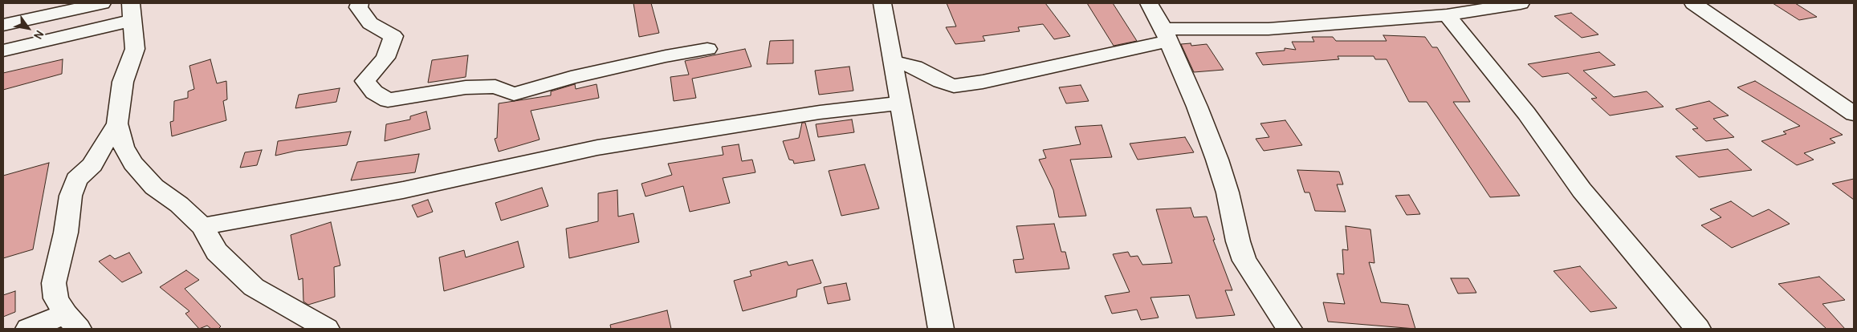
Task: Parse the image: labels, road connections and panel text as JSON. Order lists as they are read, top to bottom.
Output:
{
  "north": "bottom right"
}
